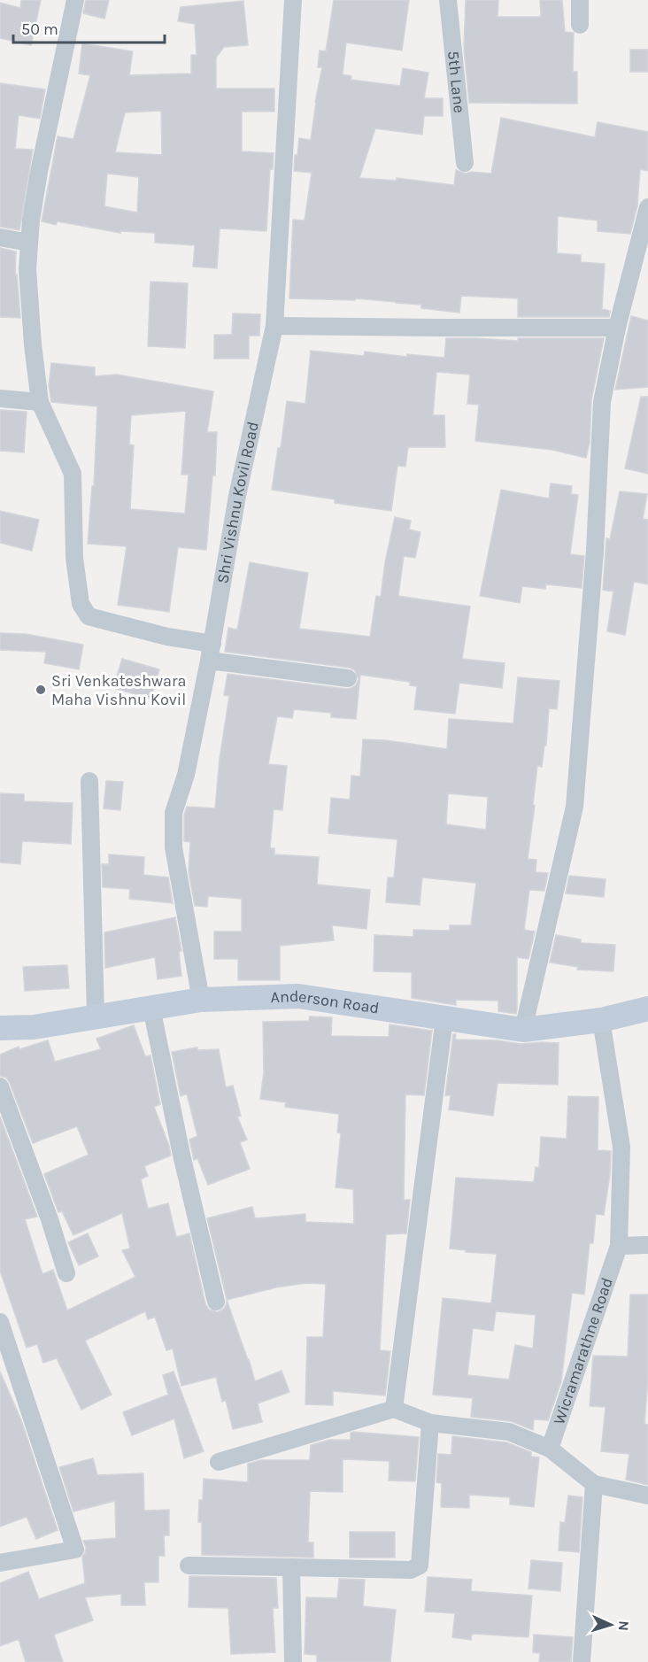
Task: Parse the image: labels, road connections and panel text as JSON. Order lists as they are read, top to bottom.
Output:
{
  "streets": {
    "main road": ["Anderson Road"],
    "street": ["5th Lane", "Shri Vishnu Kovil Road", "Wicramarathne Road"]
  },
  "crossings": [
    ["Shri Vishnu Kovil Road", "Anderson Road"],
    ["Anderson Road", "Wicramarathne Road"]
  ],
  "places": ["Sri Venkateshwara Maha Vishnu Kovil"],
  "scale_bar": "50 m",
  "north": "right"
}
